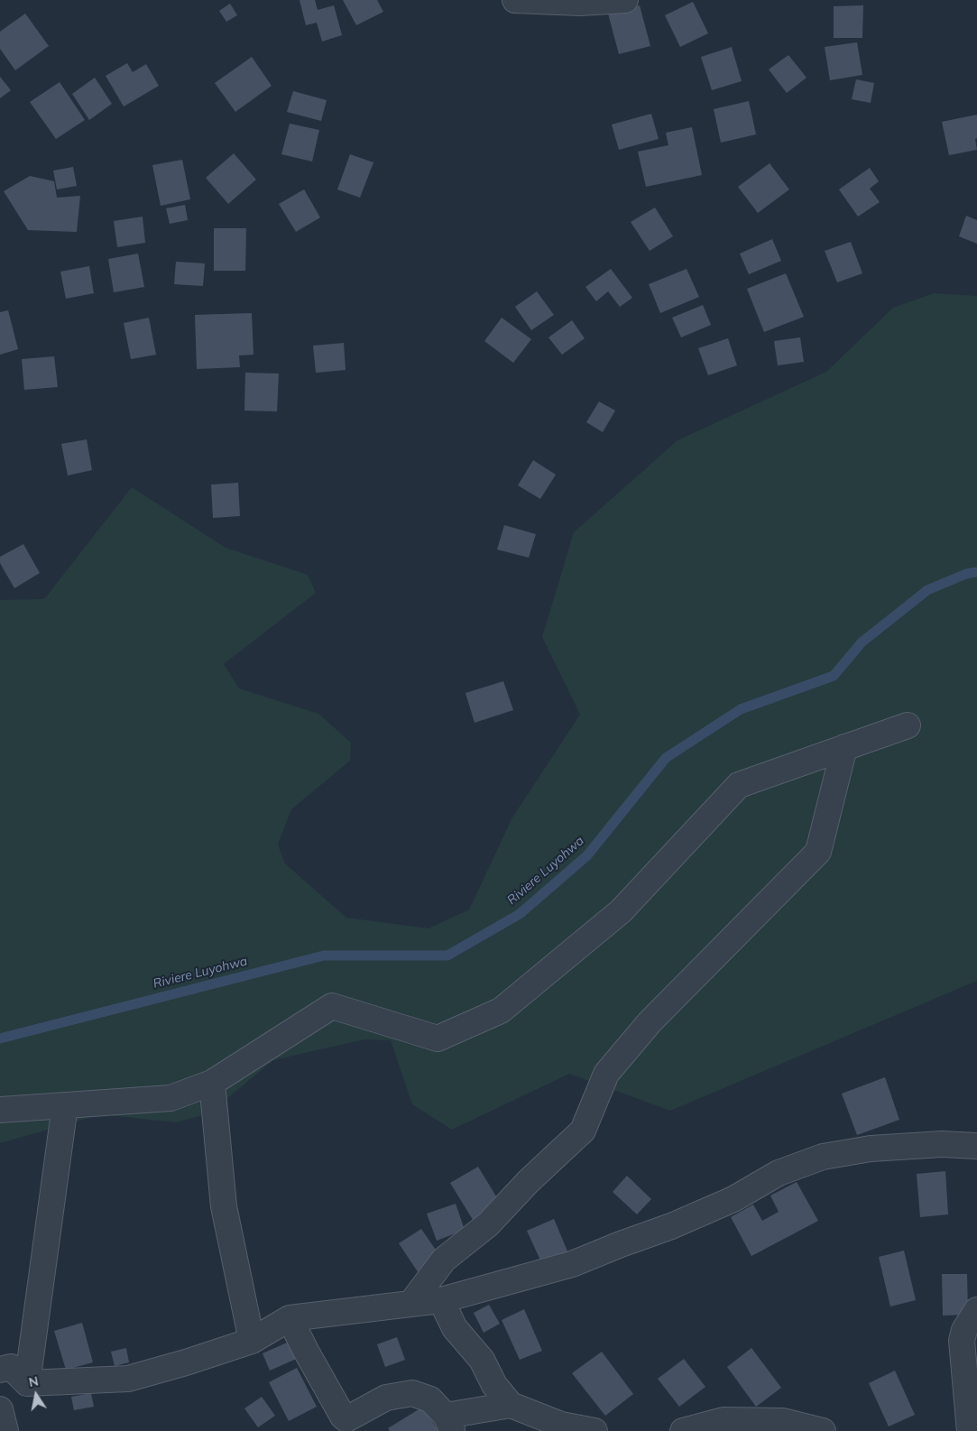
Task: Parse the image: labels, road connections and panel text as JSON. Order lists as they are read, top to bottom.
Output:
{
  "water": ["Riviere Luyohwa"],
  "north": "top"
}
